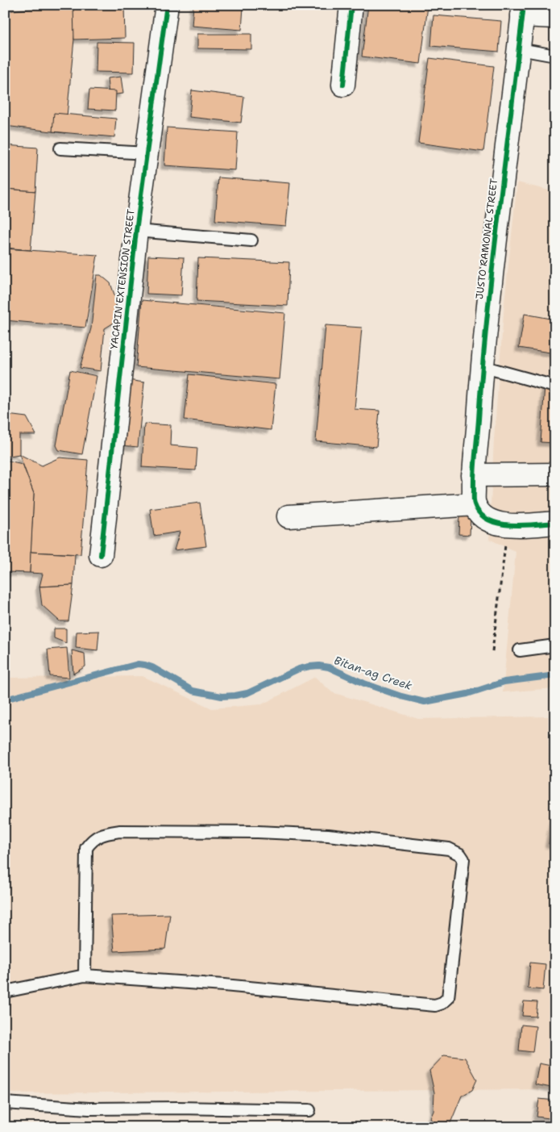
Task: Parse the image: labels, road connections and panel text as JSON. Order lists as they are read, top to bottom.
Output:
{
  "streets": {
    "street": ["JUSTO RAMONAL STREET", "YACAPIN EXTENSION STREET"]
  },
  "water": ["Bitan-ag Creek"]
}
